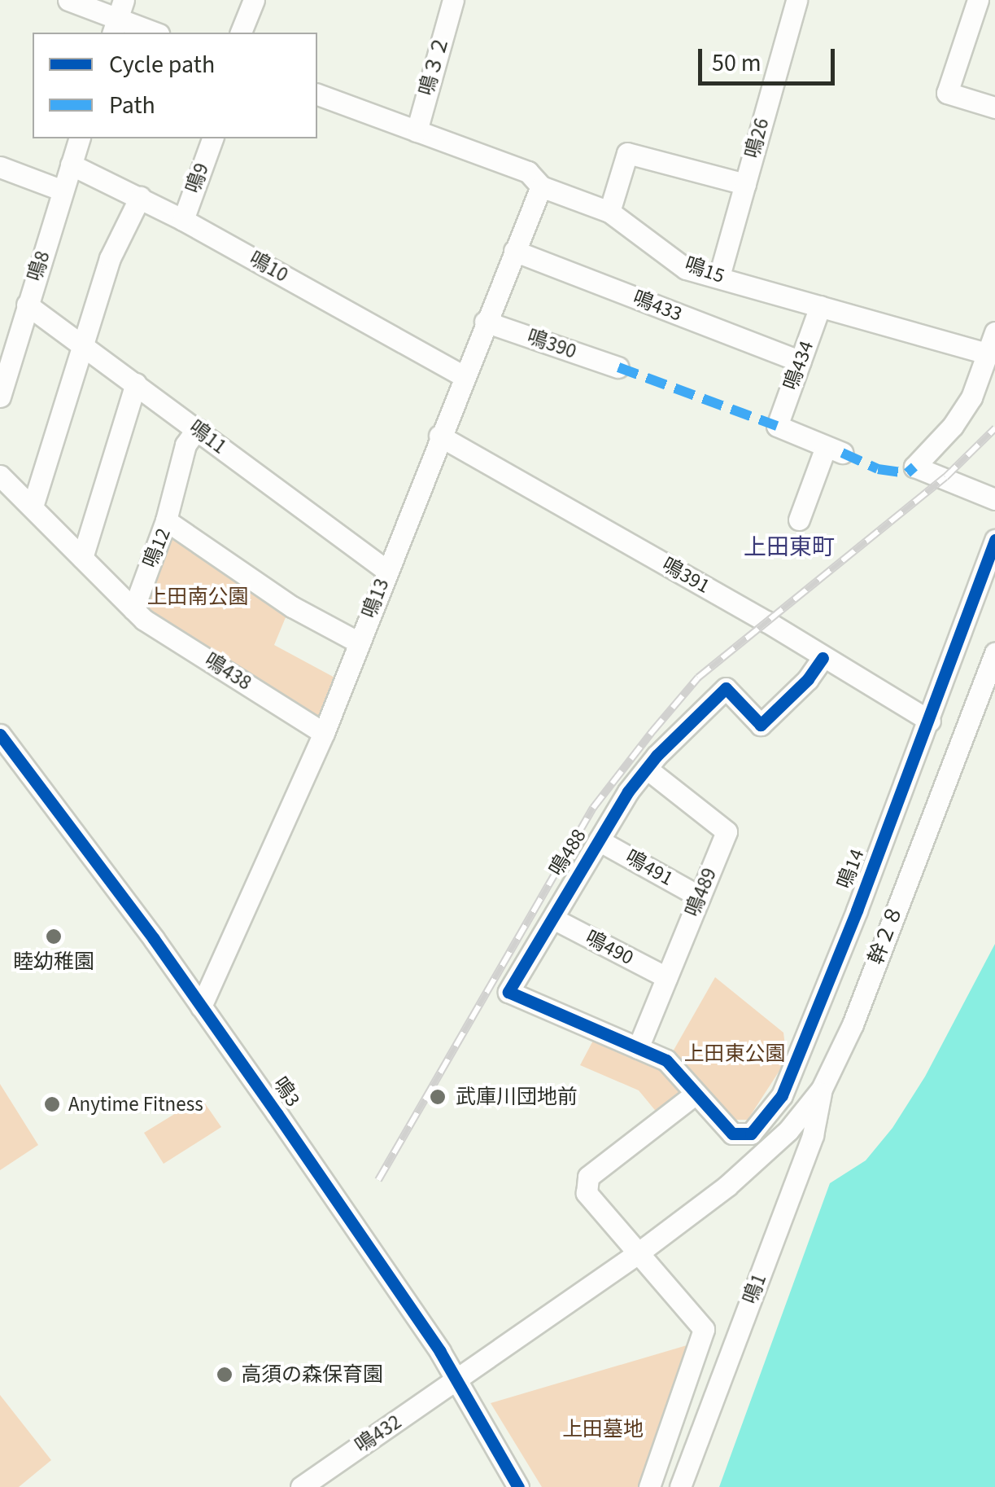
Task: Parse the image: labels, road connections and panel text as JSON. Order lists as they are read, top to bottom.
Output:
{
  "streets": {
    "street": [
      "鳴３２",
      "鳴26",
      "鳴9",
      "鳴8",
      "鳴10",
      "鳴15",
      "鳴433",
      "鳴390",
      "鳴434",
      "鳴11",
      "鳴12",
      "鳴391",
      "鳴13",
      "鳴438",
      "鳴488",
      "鳴491",
      "鳴14",
      "鳴489",
      "幹２８",
      "鳴490",
      "鳴3",
      "鳴1",
      "鳴432"
    ]
  },
  "crossings": [
    ["鳴３２", "鳴15"],
    ["鳴26", "鳴15"],
    ["鳴9", "鳴10"],
    ["鳴8", "鳴10"],
    ["鳴8", "鳴11"],
    ["鳴10", "鳴13"],
    ["鳴15", "鳴434"],
    ["鳴15", "鳴13"],
    ["鳴433", "鳴434"],
    ["鳴433", "鳴13"],
    ["鳴390", "鳴13"],
    ["鳴11", "鳴13"],
    ["鳴12", "鳴13"],
    ["鳴12", "鳴438"],
    ["鳴391", "鳴13"],
    ["鳴391", "鳴488"],
    ["鳴391", "鳴14"],
    ["鳴13", "鳴438"],
    ["鳴13", "鳴3"],
    ["鳴488", "鳴491"],
    ["鳴488", "鳴14"],
    ["鳴488", "鳴489"],
    ["鳴488", "鳴490"],
    ["鳴491", "鳴489"],
    ["鳴489", "鳴490"],
    ["幹２８", "鳴1"],
    ["幹２８", "鳴432"],
    ["鳴3", "鳴432"]
  ],
  "districts": ["上田東町"],
  "parks": ["上田南公園", "上田東公園", "上田墓地"],
  "places": [
    "睦幼稚園",
    "武庫川団地前",
    "Anytime Fitness",
    "高須の森保育園"
  ],
  "legend": ["Cycle path", "Path"],
  "scale_bar": "50 m"
}
